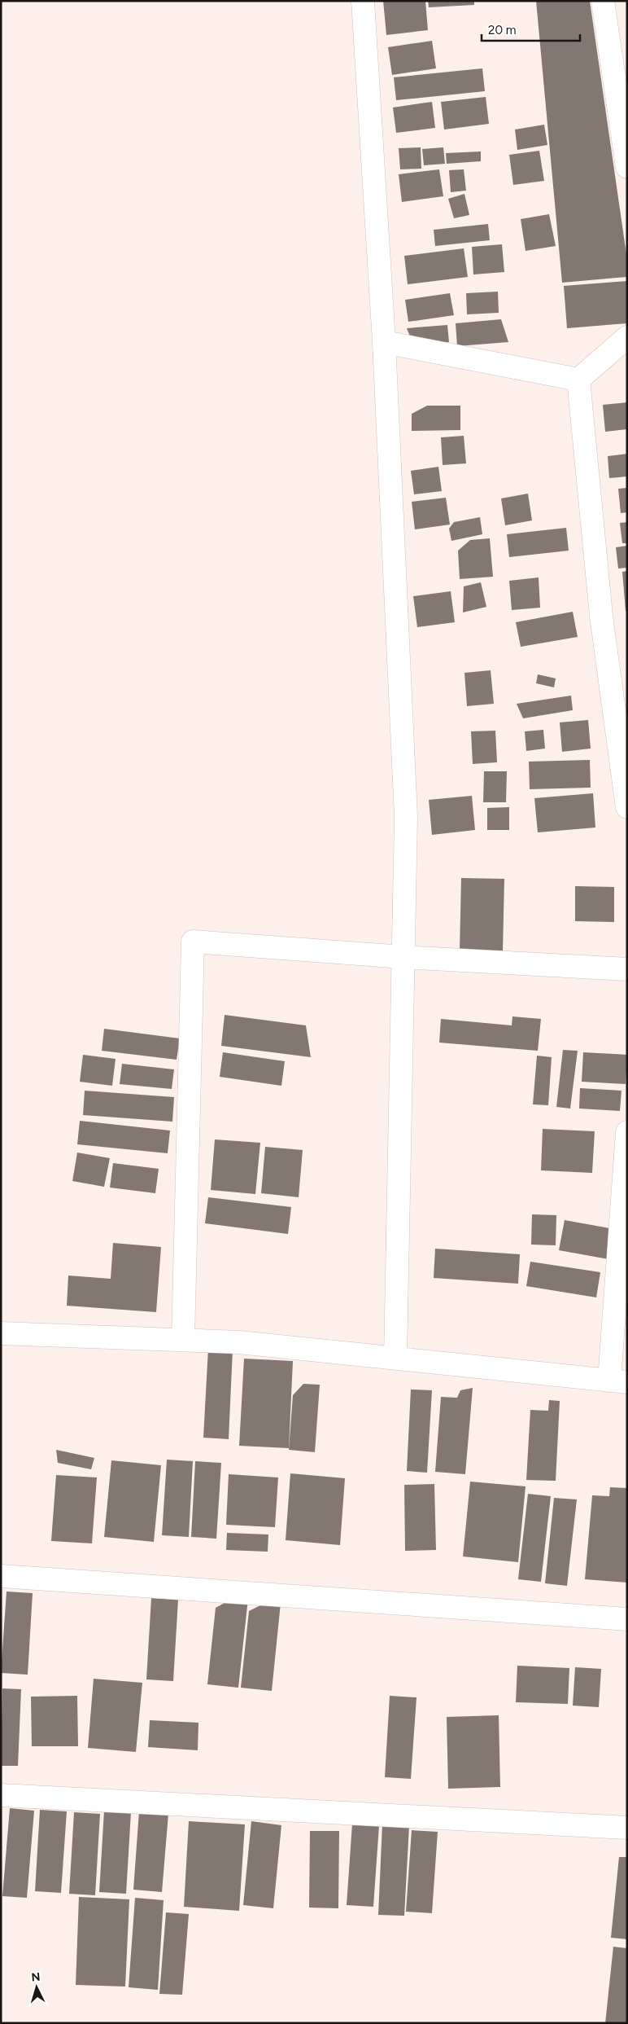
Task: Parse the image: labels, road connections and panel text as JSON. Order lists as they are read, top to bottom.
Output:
{
  "scale_bar": "20 m",
  "north": "top"
}
